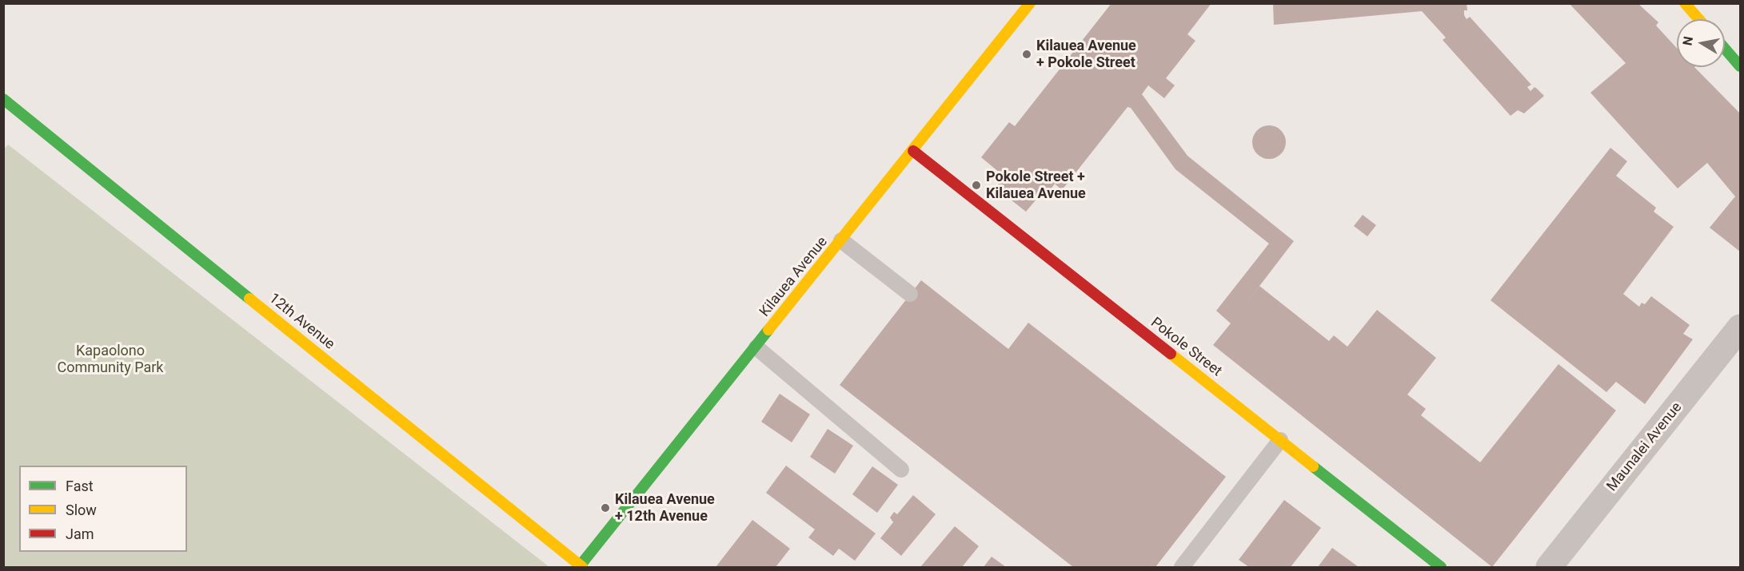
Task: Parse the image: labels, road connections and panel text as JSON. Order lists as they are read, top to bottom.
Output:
{
  "streets": {
    "street": [
      "Kilauea Avenue",
      "12th Avenue",
      "Pokole Street",
      "Maunalei Avenue"
    ]
  },
  "crossings": [
    ["Kilauea Avenue", "12th Avenue"],
    ["Kilauea Avenue", "Pokole Street"]
  ],
  "parks": ["Kapaolono Community Park"],
  "places": ["Kilauea Avenue + Pokole Street", "Pokole Street + Kilauea Avenue", "Kilauea Avenue + 12th Avenue"],
  "legend": ["Fast", "Slow", "Jam"],
  "north": "left"
}
